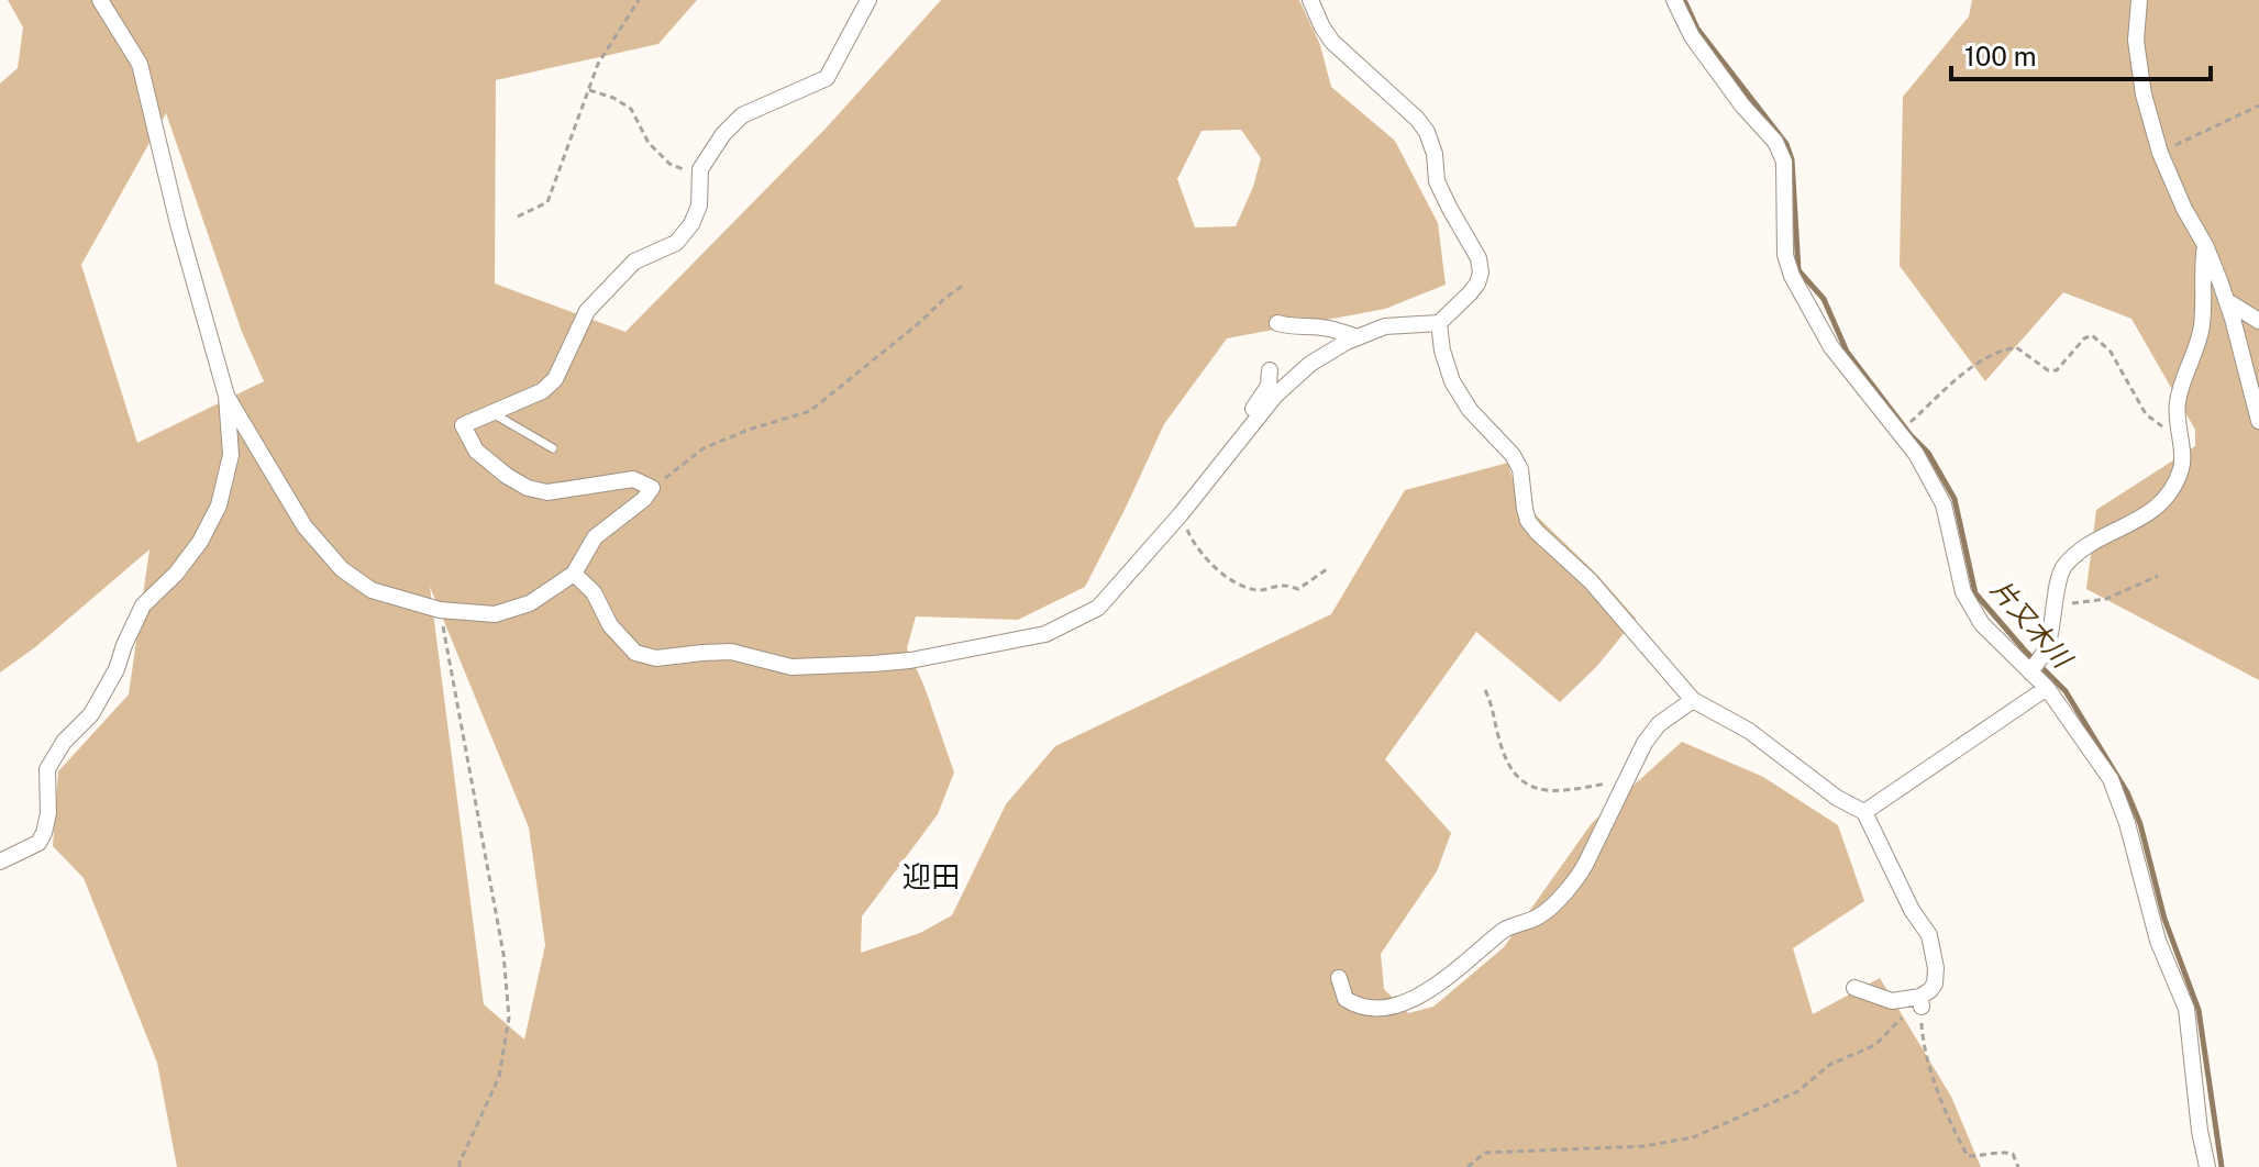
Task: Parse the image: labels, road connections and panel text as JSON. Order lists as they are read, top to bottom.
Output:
{
  "districts": ["迎田"],
  "water": ["片又木川"],
  "scale_bar": "100 m"
}
